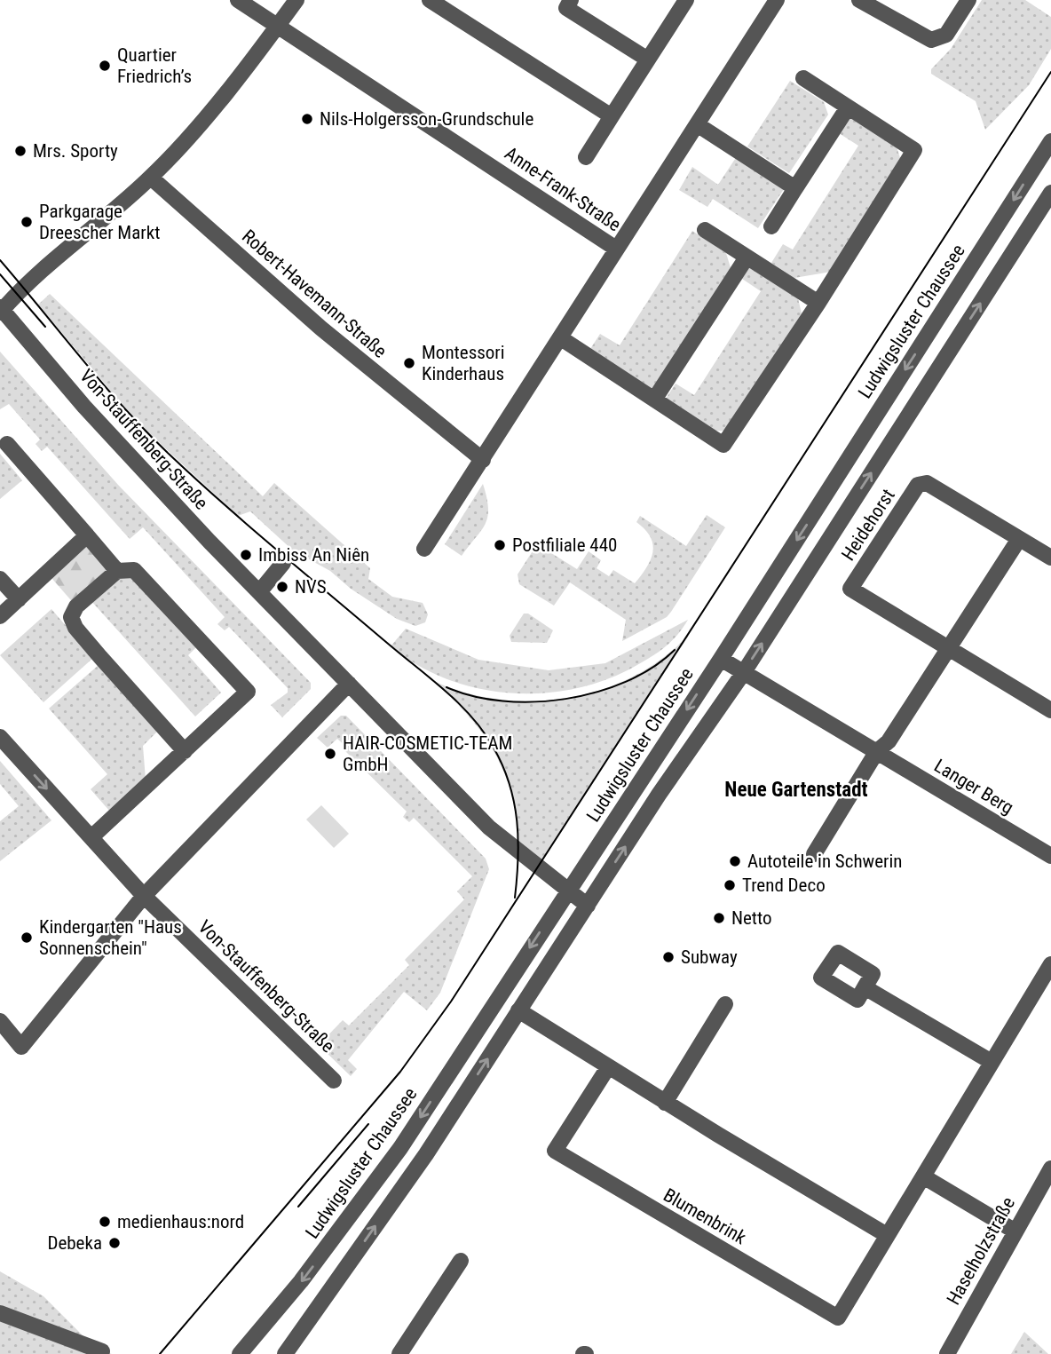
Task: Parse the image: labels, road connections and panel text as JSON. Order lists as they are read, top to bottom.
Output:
{
  "streets": {
    "street": [
      "Anne-Frank-Straße",
      "Robert-Havemann-Straße",
      "Ludwigsluster Chaussee",
      "Von-Stauffenberg-Straße",
      "Heidehorst",
      "Langer Berg",
      "Blumenbrink",
      "Haselholzstraße"
    ]
  },
  "crossings": [
    ["Ludwigsluster Chaussee", "Von-Stauffenberg-Straße"],
    ["Ludwigsluster Chaussee", "Langer Berg"]
  ],
  "districts": ["Neue Gartenstadt"],
  "places": [
    "Quartier Friedrich’s",
    "Nils-Holgersson-Grundschule",
    "Mrs. Sporty",
    "Parkgarage Dreescher Markt",
    "Montessori Kinderhaus",
    "Postfiliale 440",
    "Imbiss An Niên",
    "NVS",
    "HAIR-COSMETIC-TEAM GmbH",
    "Autoteile in Schwerin",
    "Trend Deco",
    "Netto",
    "Kindergarten \"Haus Sonnenschein\"",
    "Subway",
    "medienhaus:nord",
    "Debeka"
  ]
}
